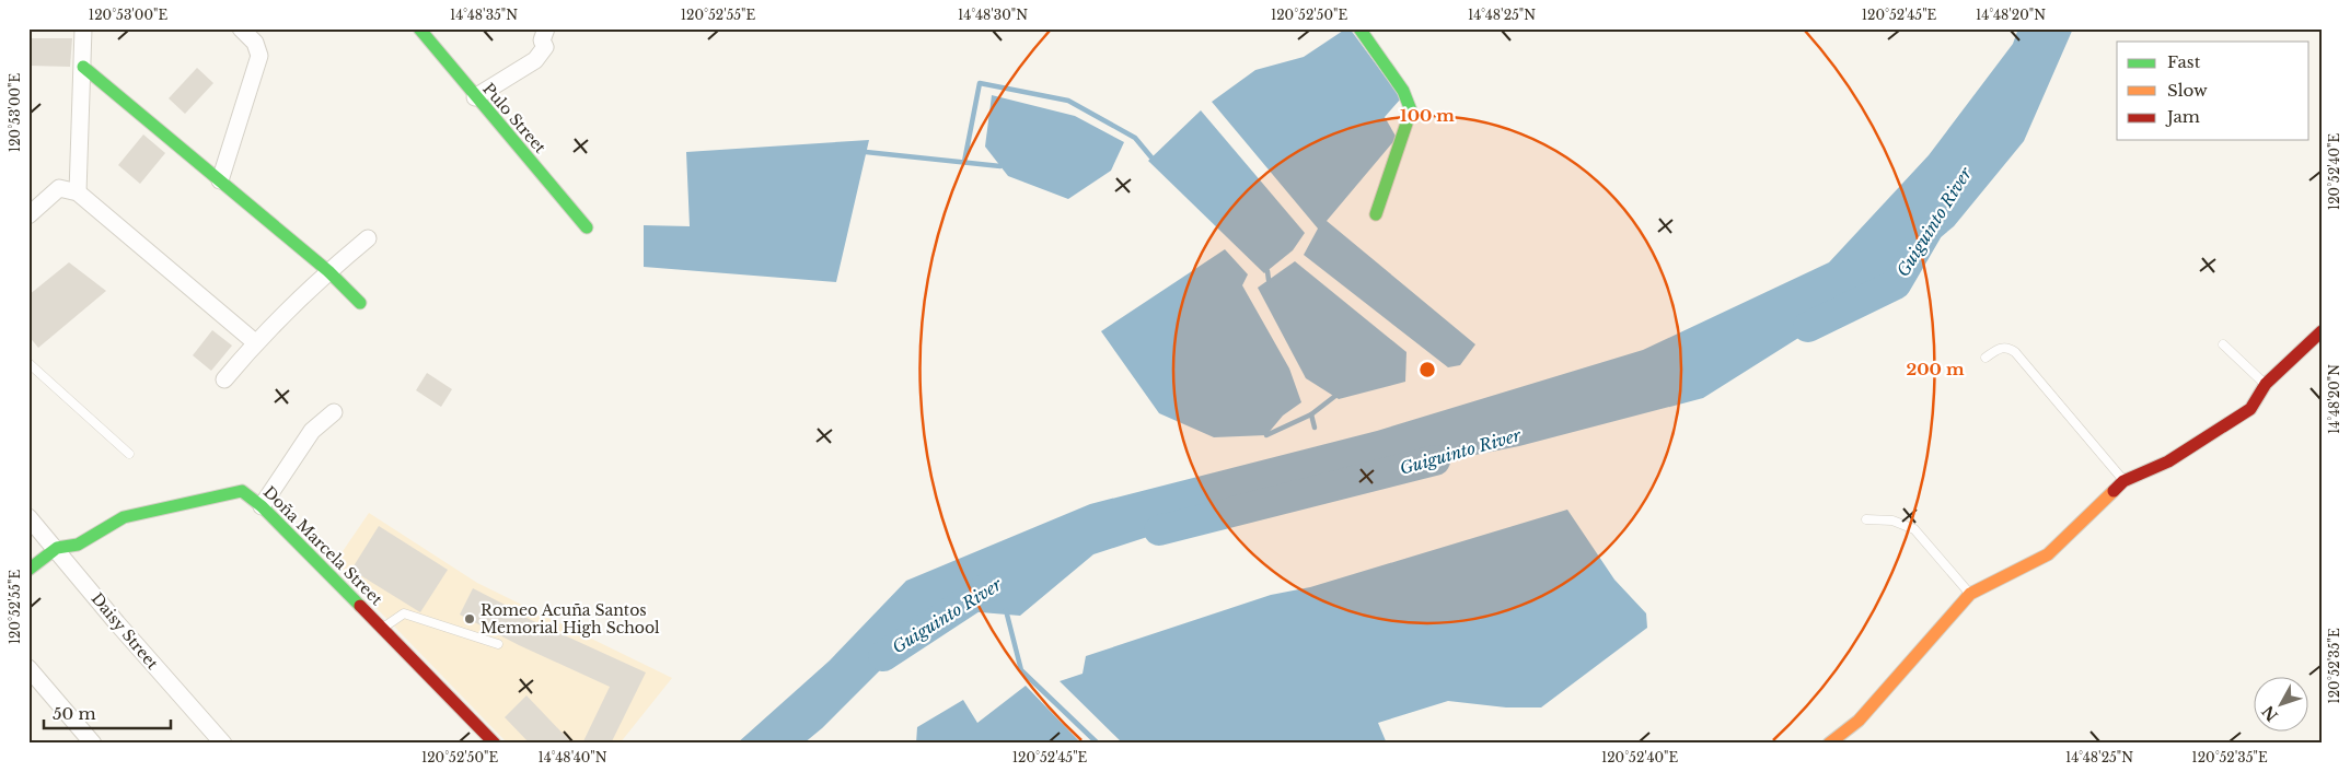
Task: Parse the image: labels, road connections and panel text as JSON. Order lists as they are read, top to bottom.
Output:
{
  "streets": {
    "street": ["Pulo Street", "Doña Marcela Street", "Daisy Street"]
  },
  "crossings": [
    ["Doña Marcela Street", "Daisy Street"]
  ],
  "water": ["Guiguinto River"],
  "places": ["Romeo Acuña Santos Memorial High School"],
  "legend": ["Fast", "Slow", "Jam"],
  "scale_bar": "50 m",
  "north": "bottom left",
  "coordinates": [
    "120°53'00\"E",
    "14°48'35\"N",
    "120°52'55\"E",
    "14°48'30\"N",
    "120°52'50\"E",
    "14°48'25\"N",
    "120°52'45\"E",
    "14°48'20\"N",
    "120°52'40\"E",
    "120°52'35\"E",
    "14°48'40\"N"
  ],
  "rings": ["100 m", "200 m"]
}
